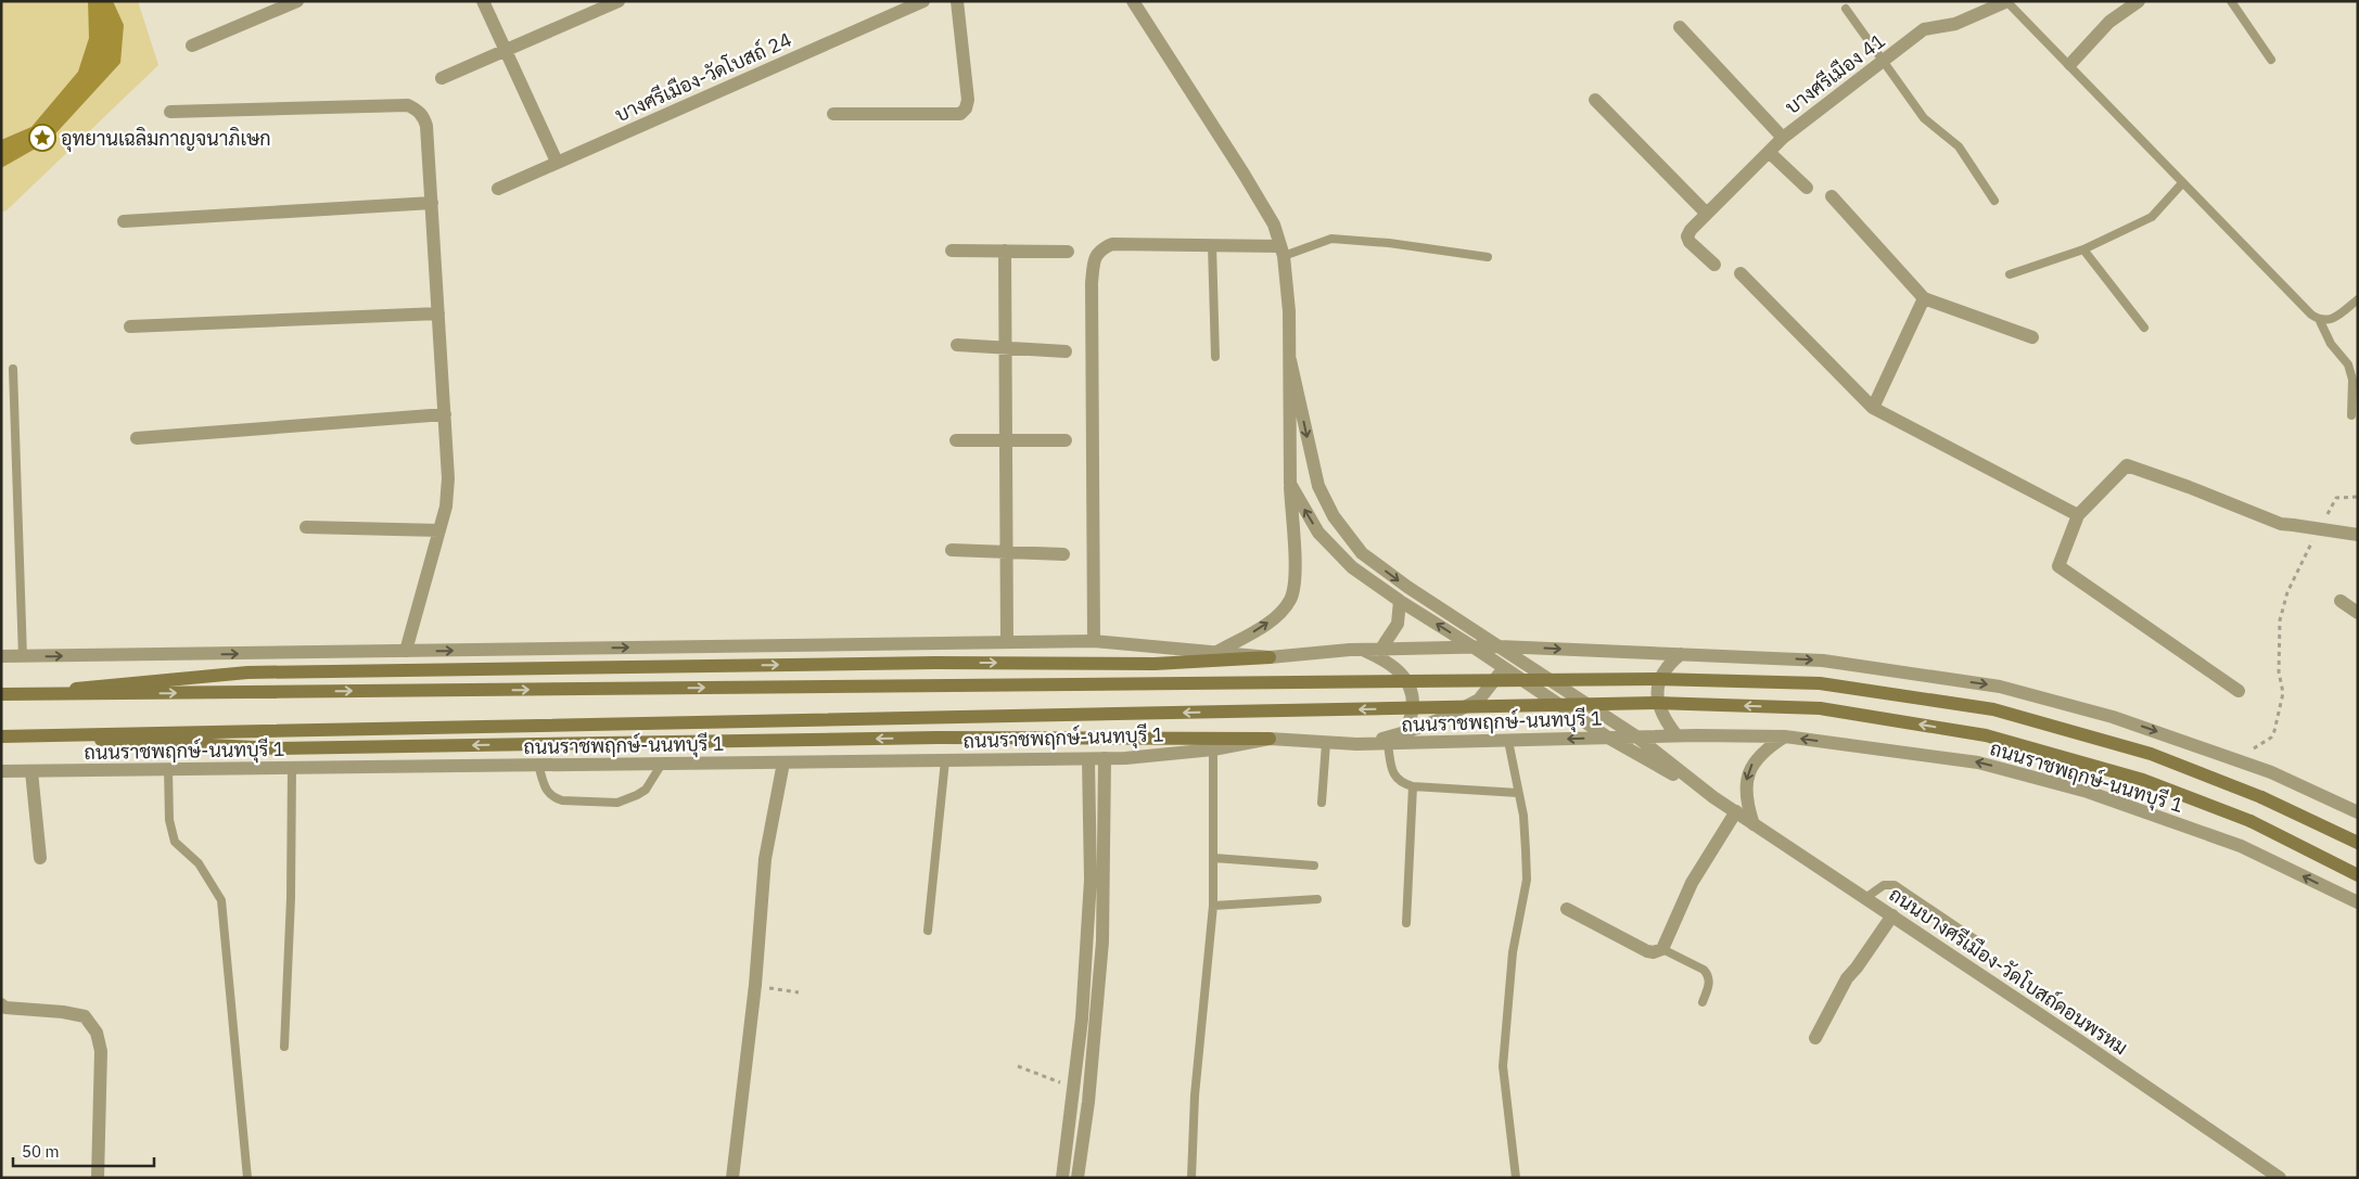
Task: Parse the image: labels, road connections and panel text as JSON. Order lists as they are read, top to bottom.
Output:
{
  "streets": {
    "main road": ["ถนนราชพฤกษ์-นนทบุรี 1"],
    "street": ["บางศรีเมือง 41", "บางศรีเมือง-วัดโบสถ์ 24", "ถนนบางศรีเมือง-วัดโบสถ์ดอนพรหม"]
  },
  "crossings": [
    ["ถนนราชพฤกษ์-นนทบุรี 1", "ถนนบางศรีเมือง-วัดโบสถ์ดอนพรหม"]
  ],
  "places": {
    "place": ["อุทยานเฉลิมกาญจนาภิเษก"]
  },
  "scale_bar": "50 m"
}
